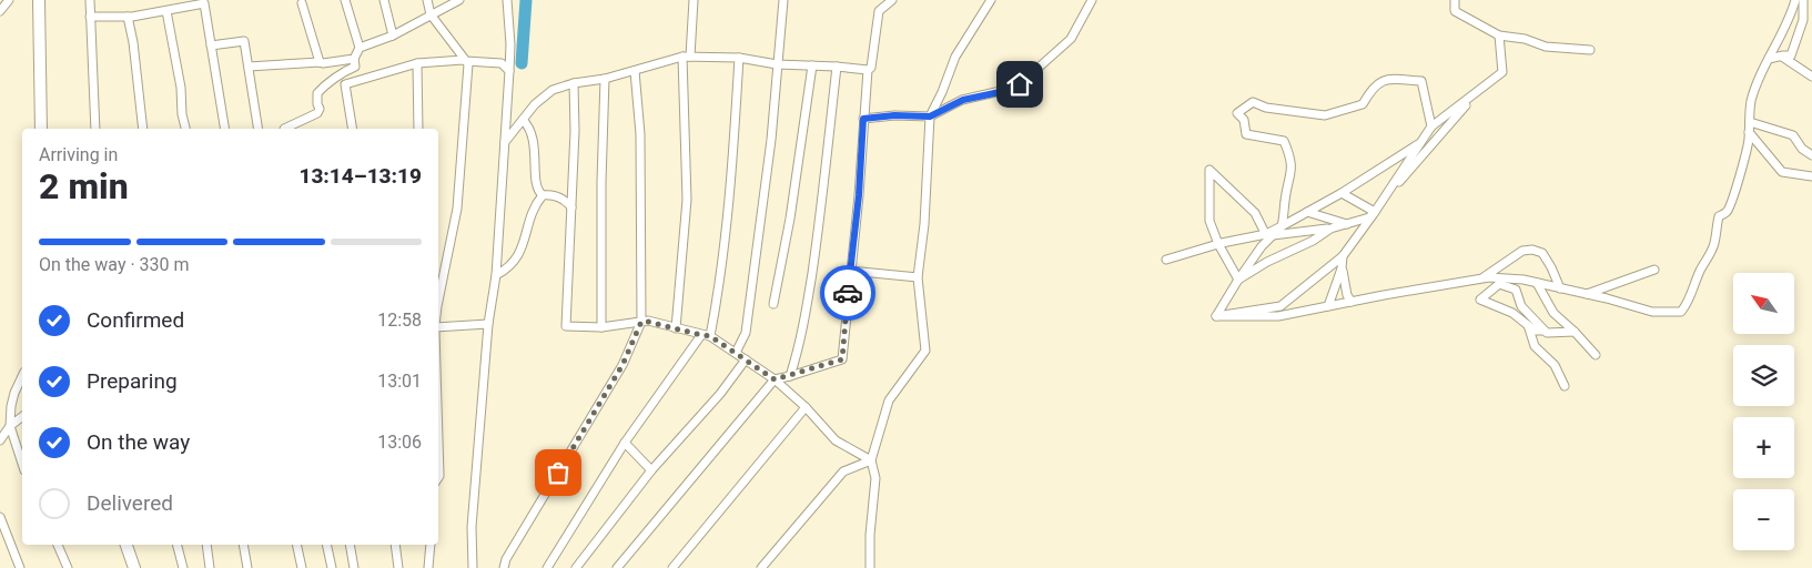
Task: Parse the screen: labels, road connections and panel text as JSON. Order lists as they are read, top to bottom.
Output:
{
  "north": "top left",
  "page": {
    "heading": ["2 min", "Arriving in", "13:14–13:19"],
    "bar": "On the way · 330 m",
    "map_buttons": ["+", "−"],
    "list": [
      ["Confirmed", "12:58"],
      ["Preparing", "13:01"],
      ["On the way", "13:06"],
      "Delivered"
    ]
  }
}
